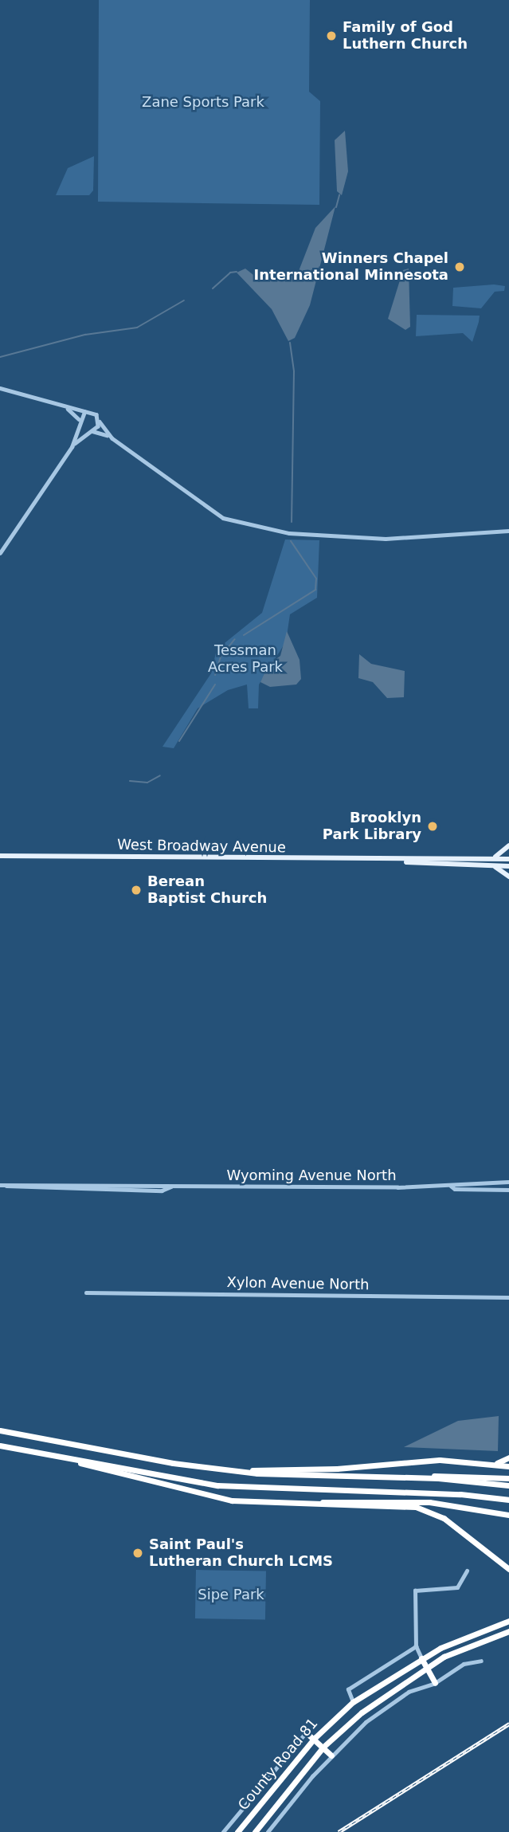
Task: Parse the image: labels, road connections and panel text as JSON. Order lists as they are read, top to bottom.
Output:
{
  "streets": {
    "highway": ["County Road 81"],
    "main road": ["West Broadway Avenue"],
    "street": ["Wyoming Avenue North", "Xylon Avenue North"]
  },
  "parks": ["Zane Sports Park", "Tessman Acres Park", "Sipe Park"],
  "places": [
    "Family of God Luthern Church",
    "Winners Chapel International Minnesota",
    "Brooklyn Park Library",
    "Berean Baptist Church",
    "Saint Paul's Lutheran Church LCMS"
  ]
}
